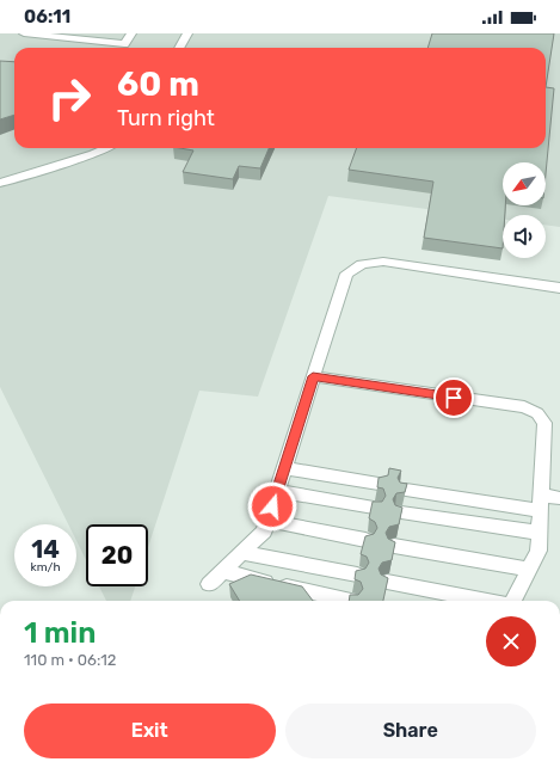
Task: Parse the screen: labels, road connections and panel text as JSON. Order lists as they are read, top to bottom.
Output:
{
  "north": "bottom left",
  "page": {
    "status": "06:11",
    "turn": ["60 m", "Turn right"],
    "speed": "14 km/h",
    "limit": "20",
    "heading": ["1 min", "110 m · 06:12"],
    "buttons": ["Exit", "Share"]
  }
}
